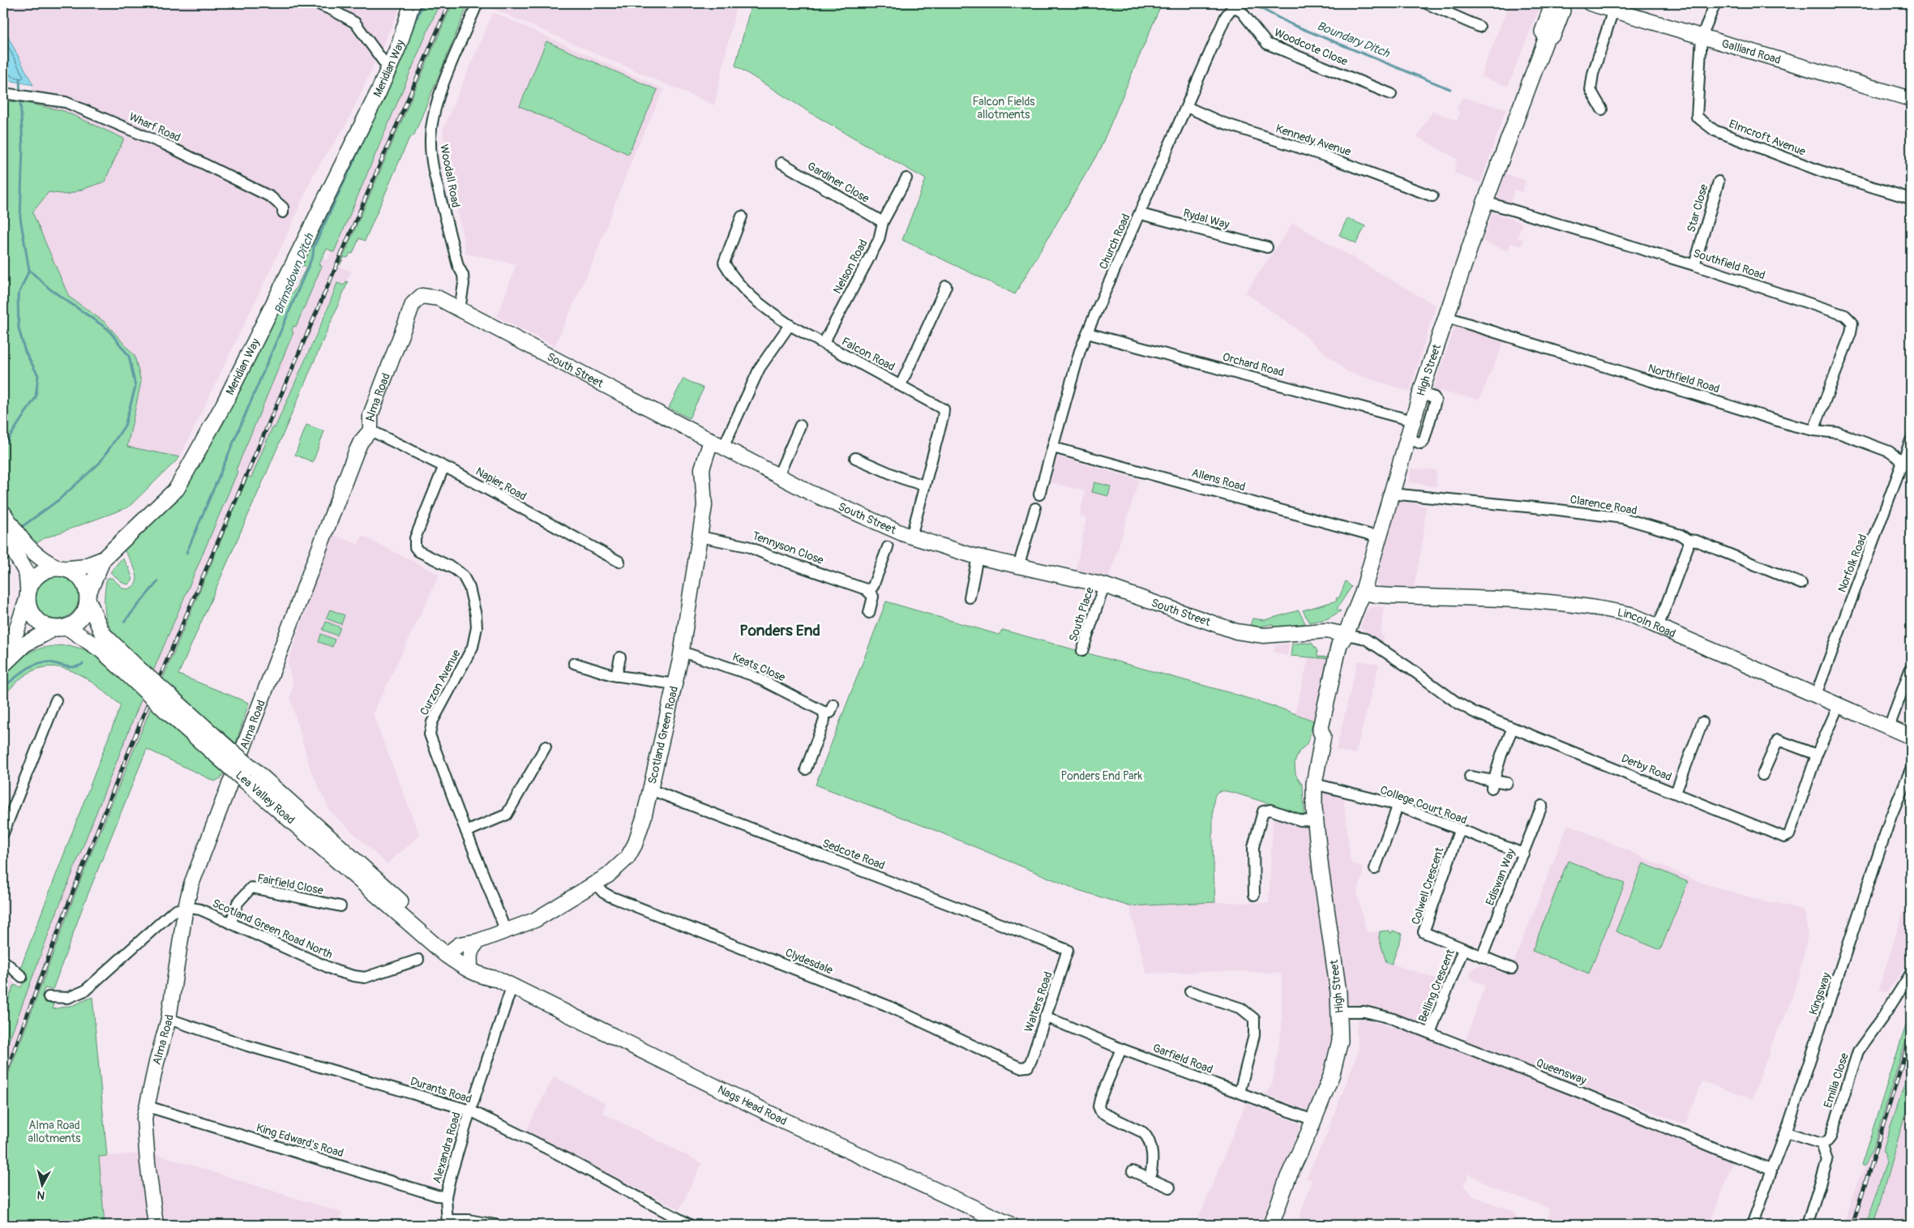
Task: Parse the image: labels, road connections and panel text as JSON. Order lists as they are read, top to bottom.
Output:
{
  "streets": {
    "main road": [
      "Meridian Way",
      "High Street",
      "Lea Valley Road",
      "Nags Head Road"
    ],
    "street": [
      "Woodcote Close",
      "Galliard Road",
      "Wharf Road",
      "Elmcroft Avenue",
      "Kennedy Avenue",
      "Woodall Road",
      "Gardiner Close",
      "Star Close",
      "Rydal Way",
      "Church Road",
      "Southfield Road",
      "Nelson Road",
      "Falcon Road",
      "Orchard Road",
      "South Street",
      "Northfield Road",
      "Alma Road",
      "Allens Road",
      "Napier Road",
      "Clarence Road",
      "Tennyson Close",
      "Norfolk Road",
      "South Place",
      "Lincoln Road",
      "Keats Close",
      "Curzon Avenue",
      "Scotland Green Road",
      "Derby Road",
      "College Court Road",
      "Sedcote Road",
      "Ediswan Way",
      "Fairfield Close",
      "Colwell Crescent",
      "Scotland Green Road North",
      "Clydesdale",
      "Belling Crescent",
      "Kingsway",
      "Walters Road",
      "Garfield Road",
      "Queensway",
      "Emilia Close",
      "Durants Road",
      "King Edward's Road",
      "Alexandra Road"
    ]
  },
  "crossings": [
    ["Woodcote Close", "Church Road"],
    ["Galliard Road", "Elmcroft Avenue"],
    ["Meridian Way", "Lea Valley Road"],
    ["Kennedy Avenue", "Church Road"],
    ["Woodall Road", "South Street"],
    ["Gardiner Close", "Nelson Road"],
    ["Star Close", "Southfield Road"],
    ["Rydal Way", "Church Road"],
    ["Church Road", "Orchard Road"],
    ["Church Road", "Allens Road"],
    ["Southfield Road", "High Street"],
    ["Southfield Road", "Northfield Road"],
    ["Nelson Road", "Falcon Road"],
    ["Falcon Road", "South Street"],
    ["Orchard Road", "High Street"],
    ["High Street", "South Street"],
    ["High Street", "Northfield Road"],
    ["High Street", "Allens Road"],
    ["High Street", "Clarence Road"],
    ["High Street", "Lincoln Road"],
    ["High Street", "Derby Road"],
    ["High Street", "College Court Road"],
    ["High Street", "Garfield Road"],
    ["High Street", "Queensway"],
    ["South Street", "Alma Road"],
    ["South Street", "South Place"],
    ["South Street", "Scotland Green Road"],
    ["South Street", "Derby Road"],
    ["Northfield Road", "Norfolk Road"],
    ["Alma Road", "Napier Road"],
    ["Alma Road", "Scotland Green Road North"],
    ["Alma Road", "Durants Road"],
    ["Alma Road", "King Edward's Road"],
    ["Napier Road", "Curzon Avenue"],
    ["Tennyson Close", "Scotland Green Road"],
    ["Norfolk Road", "Lincoln Road"],
    ["Lincoln Road", "Derby Road"],
    ["Keats Close", "Scotland Green Road"],
    ["Curzon Avenue", "Scotland Green Road"],
    ["Scotland Green Road", "Lea Valley Road"],
    ["Scotland Green Road", "Sedcote Road"],
    ["Scotland Green Road", "Clydesdale"],
    ["Lea Valley Road", "Nags Head Road"],
    ["College Court Road", "Ediswan Way"],
    ["College Court Road", "Colwell Crescent"],
    ["Sedcote Road", "Walters Road"],
    ["Ediswan Way", "Belling Crescent"],
    ["Fairfield Close", "Scotland Green Road North"],
    ["Colwell Crescent", "Belling Crescent"],
    ["Clydesdale", "Walters Road"],
    ["Belling Crescent", "Queensway"],
    ["Kingsway", "Queensway"],
    ["Walters Road", "Garfield Road"],
    ["Durants Road", "Alexandra Road"],
    ["Nags Head Road", "Alexandra Road"],
    ["King Edward's Road", "Alexandra Road"]
  ],
  "districts": ["Ponders End"],
  "water": ["Boundary Ditch", "Brimsdown Ditch"],
  "parks": ["Falcon Fields allotments", "Ponders End Park", "Alma Road allotments"],
  "north": "bottom"
}
